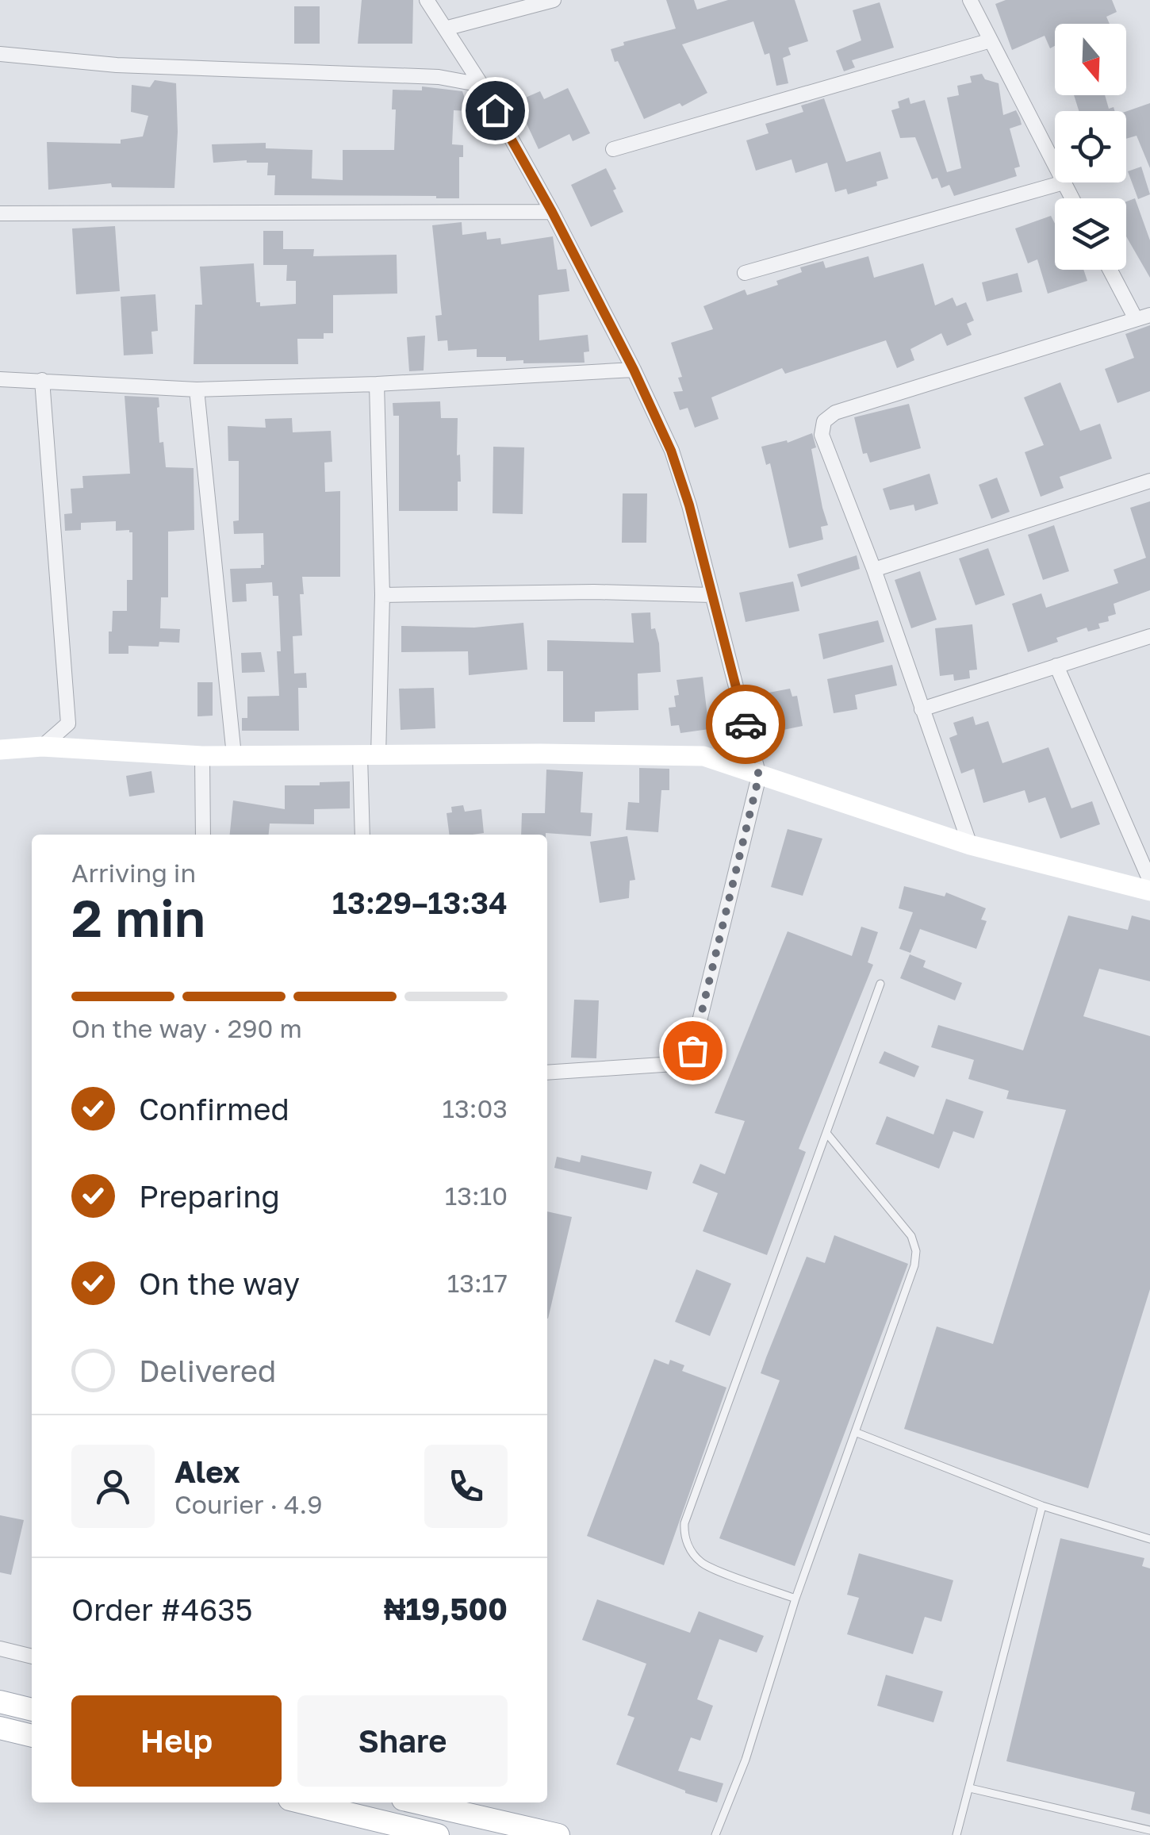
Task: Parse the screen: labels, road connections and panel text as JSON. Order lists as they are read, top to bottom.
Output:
{
  "north": "bottom",
  "page": {
    "heading": ["2 min", "Arriving in", "13:29–13:34"],
    "panel": [
      "Alex",
      "Courier · 4.9",
      "Order #4635",
      "₦19,500"
    ],
    "bar": "On the way · 290 m",
    "list": [
      ["Confirmed", "13:03"],
      ["Preparing", "13:10"],
      ["On the way", "13:17"],
      "Delivered"
    ],
    "buttons": ["Help", "Share"]
  }
}
